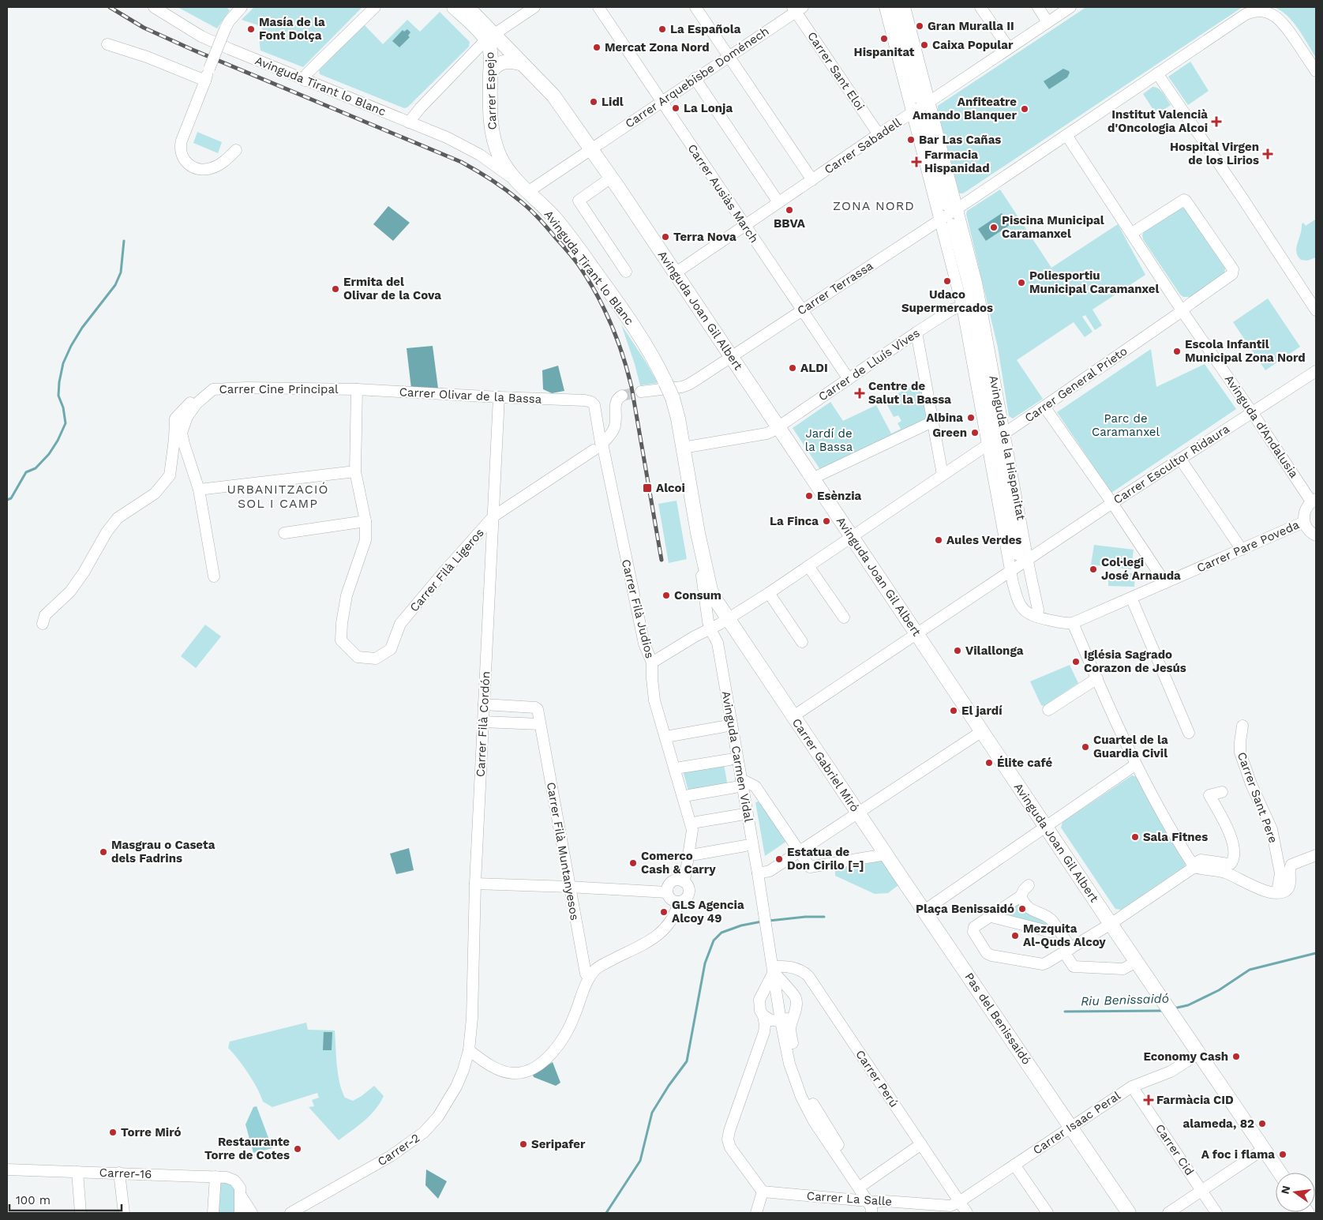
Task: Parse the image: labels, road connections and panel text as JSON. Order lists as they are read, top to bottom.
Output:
{
  "streets": {
    "main road": [
      "Avinguda Tirant lo Blanc",
      "Carrer Espejo",
      "Avinguda Joan Gil Albert",
      "Carrer Gabriel Miró",
      "Pas del Benissaidó"
    ],
    "street": [
      "Carrer Sant Eloi",
      "Carrer Arquebisbe Doménech",
      "Carrer Sabadell",
      "Carrer Ausiàs March",
      "Carrer Terrassa",
      "Carrer de Lluís Vives",
      "Carrer General Prieto",
      "Carrer Cine Principal",
      "Carrer Olivar de la Bassa",
      "Avinguda d'Andalusia",
      "Avinguda de la Hispanitat",
      "Carrer Escultor Ridaura",
      "Carrer Pare Poveda",
      "Carrer Filà Ligeros",
      "Carrer Filà Judios",
      "Carrer Filà Cordón",
      "Avinguda Carmen Vidal",
      "Carrer Sant Pere",
      "Carrer Filà Muntanyesos",
      "Carrer Perú",
      "Carrer Isaac Peral",
      "Carrer-2",
      "Carrer Cid",
      "Carrer-16",
      "Carrer La Salle"
    ]
  },
  "crossings": [
    ["Carrer Sant Eloi", "Carrer Arquebisbe Doménech"],
    ["Carrer Sant Eloi", "Carrer Sabadell"],
    ["Carrer Arquebisbe Doménech", "Avinguda Tirant lo Blanc"],
    ["Carrer Arquebisbe Doménech", "Carrer Espejo"],
    ["Carrer Arquebisbe Doménech", "Carrer Ausiàs March"],
    ["Carrer Arquebisbe Doménech", "Avinguda Joan Gil Albert"],
    ["Avinguda Tirant lo Blanc", "Carrer Espejo"],
    ["Avinguda Tirant lo Blanc", "Carrer de Lluís Vives"],
    ["Avinguda Tirant lo Blanc", "Carrer General Prieto"],
    ["Avinguda Tirant lo Blanc", "Avinguda Carmen Vidal"],
    ["Avinguda Tirant lo Blanc", "Carrer Gabriel Miró"],
    ["Carrer Espejo", "Avinguda Joan Gil Albert"],
    ["Carrer Sabadell", "Carrer Ausiàs March"],
    ["Carrer Sabadell", "Avinguda Joan Gil Albert"],
    ["Carrer Sabadell", "Avinguda de la Hispanitat"],
    ["Carrer Ausiàs March", "Carrer Terrassa"],
    ["Carrer Ausiàs March", "Carrer de Lluís Vives"],
    ["Carrer Terrassa", "Avinguda Joan Gil Albert"],
    ["Carrer Terrassa", "Avinguda d'Andalusia"],
    ["Carrer Terrassa", "Avinguda de la Hispanitat"],
    ["Avinguda Joan Gil Albert", "Carrer de Lluís Vives"],
    ["Avinguda Joan Gil Albert", "Carrer General Prieto"],
    ["Avinguda Joan Gil Albert", "Carrer Escultor Ridaura"],
    ["Avinguda Joan Gil Albert", "Carrer Isaac Peral"],
    ["Carrer de Lluís Vives", "Avinguda de la Hispanitat"],
    ["Carrer General Prieto", "Avinguda d'Andalusia"],
    ["Carrer General Prieto", "Avinguda de la Hispanitat"],
    ["Carrer General Prieto", "Carrer Filà Judios"],
    ["Carrer General Prieto", "Avinguda Carmen Vidal"],
    ["Carrer General Prieto", "Carrer Gabriel Miró"],
    ["Carrer Cine Principal", "Carrer Olivar de la Bassa"],
    ["Carrer Olivar de la Bassa", "Carrer Filà Judios"],
    ["Carrer Olivar de la Bassa", "Carrer Filà Cordón"],
    ["Avinguda d'Andalusia", "Carrer Escultor Ridaura"],
    ["Avinguda de la Hispanitat", "Carrer Escultor Ridaura"],
    ["Avinguda de la Hispanitat", "Carrer Pare Poveda"],
    ["Carrer Escultor Ridaura", "Carrer Gabriel Miró"],
    ["Carrer Filà Ligeros", "Carrer Filà Judios"],
    ["Carrer Filà Ligeros", "Carrer Filà Cordón"],
    ["Carrer Filà Cordón", "Carrer Filà Muntanyesos"],
    ["Carrer Filà Cordón", "Carrer-2"],
    ["Avinguda Carmen Vidal", "Carrer Perú"],
    ["Avinguda Carmen Vidal", "Carrer La Salle"],
    ["Carrer Gabriel Miró", "Pas del Benissaidó"],
    ["Pas del Benissaidó", "Carrer Isaac Peral"],
    ["Carrer Perú", "Carrer Isaac Peral"],
    ["Carrer Perú", "Carrer La Salle"],
    ["Carrer Isaac Peral", "Carrer Cid"],
    ["Carrer Isaac Peral", "Carrer La Salle"]
  ],
  "districts": ["ZONA NORD", "URBANITZACIÓ SOL I CAMP"],
  "water": ["Riu Benissaidó"],
  "parks": ["Parc de Caramanxel", "Jardí de la Bassa"],
  "places": {
    "other": [
      "Gran Muralla II",
      "Masía de la Font Dolça",
      "La Española",
      "Hispanitat",
      "Caixa Popular",
      "Mercat Zona Nord",
      "Lidl",
      "La Lonja",
      "Anfiteatre Amando Blanquer",
      "Bar Las Cañas",
      "BBVA",
      "Piscina Municipal Caramanxel",
      "Terra Nova",
      "Udaco Supermercados",
      "Poliesportiu Municipal Caramanxel",
      "Ermita del Olivar de la Cova",
      "Escola Infantil Municipal Zona Nord",
      "ALDI",
      "Albina",
      "Green",
      "Esènzia",
      "La Finca",
      "Aules Verdes",
      "Col·legi José Arnauda",
      "Consum",
      "Vilallonga",
      "Iglésia Sagrado Corazon de Jesús",
      "El jardí",
      "Cuartel de la Guardia Civil",
      "Élite café",
      "Sala Fitnes",
      "Masgrau o Caseta dels Fadrins",
      "Estatua de Don Cirilo [=]",
      "Comerco Cash & Carry",
      "Plaça Benissaidó",
      "GLS Agencia Alcoy 49",
      "Mezquita Al-Quds Alcoy",
      "Economy Cash",
      "alameda, 82",
      "Torre Miró",
      "Seripafer",
      "Restaurante Torre de Cotes",
      "A foc i flama"
    ],
    "health": [
      "Institut Valencià d'Oncologia Alcoi",
      "Hospital Virgen de los Lirios",
      "Farmacia Hispanidad",
      "Centre de Salut la Bassa",
      "Farmàcia CID"
    ],
    "transit": ["Alcoi"]
  },
  "scale_bar": "100 m",
  "north": "left"
}
